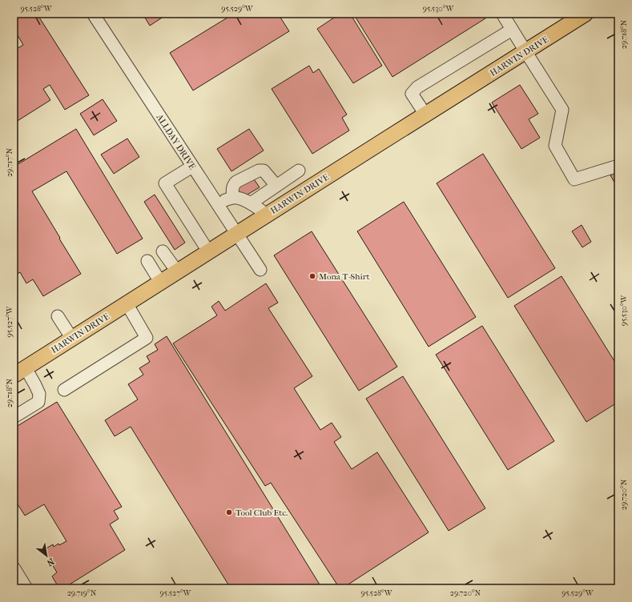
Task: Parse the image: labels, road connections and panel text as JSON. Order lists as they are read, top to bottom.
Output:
{
  "streets": {
    "main road": ["HARWIN DRIVE"],
    "street": ["ALLDAY DRIVE"]
  },
  "crossings": [
    ["HARWIN DRIVE", "ALLDAY DRIVE"]
  ],
  "places": ["Mona T-Shirt", "Tool Club Etc."],
  "north": "bottom right",
  "coordinates": [
    "95.528°W",
    "95.529°W",
    "95.530°W",
    "29.718°N",
    "29.717°N",
    "95.527°W",
    "29.720°N",
    "29.719°N"
  ]
}
